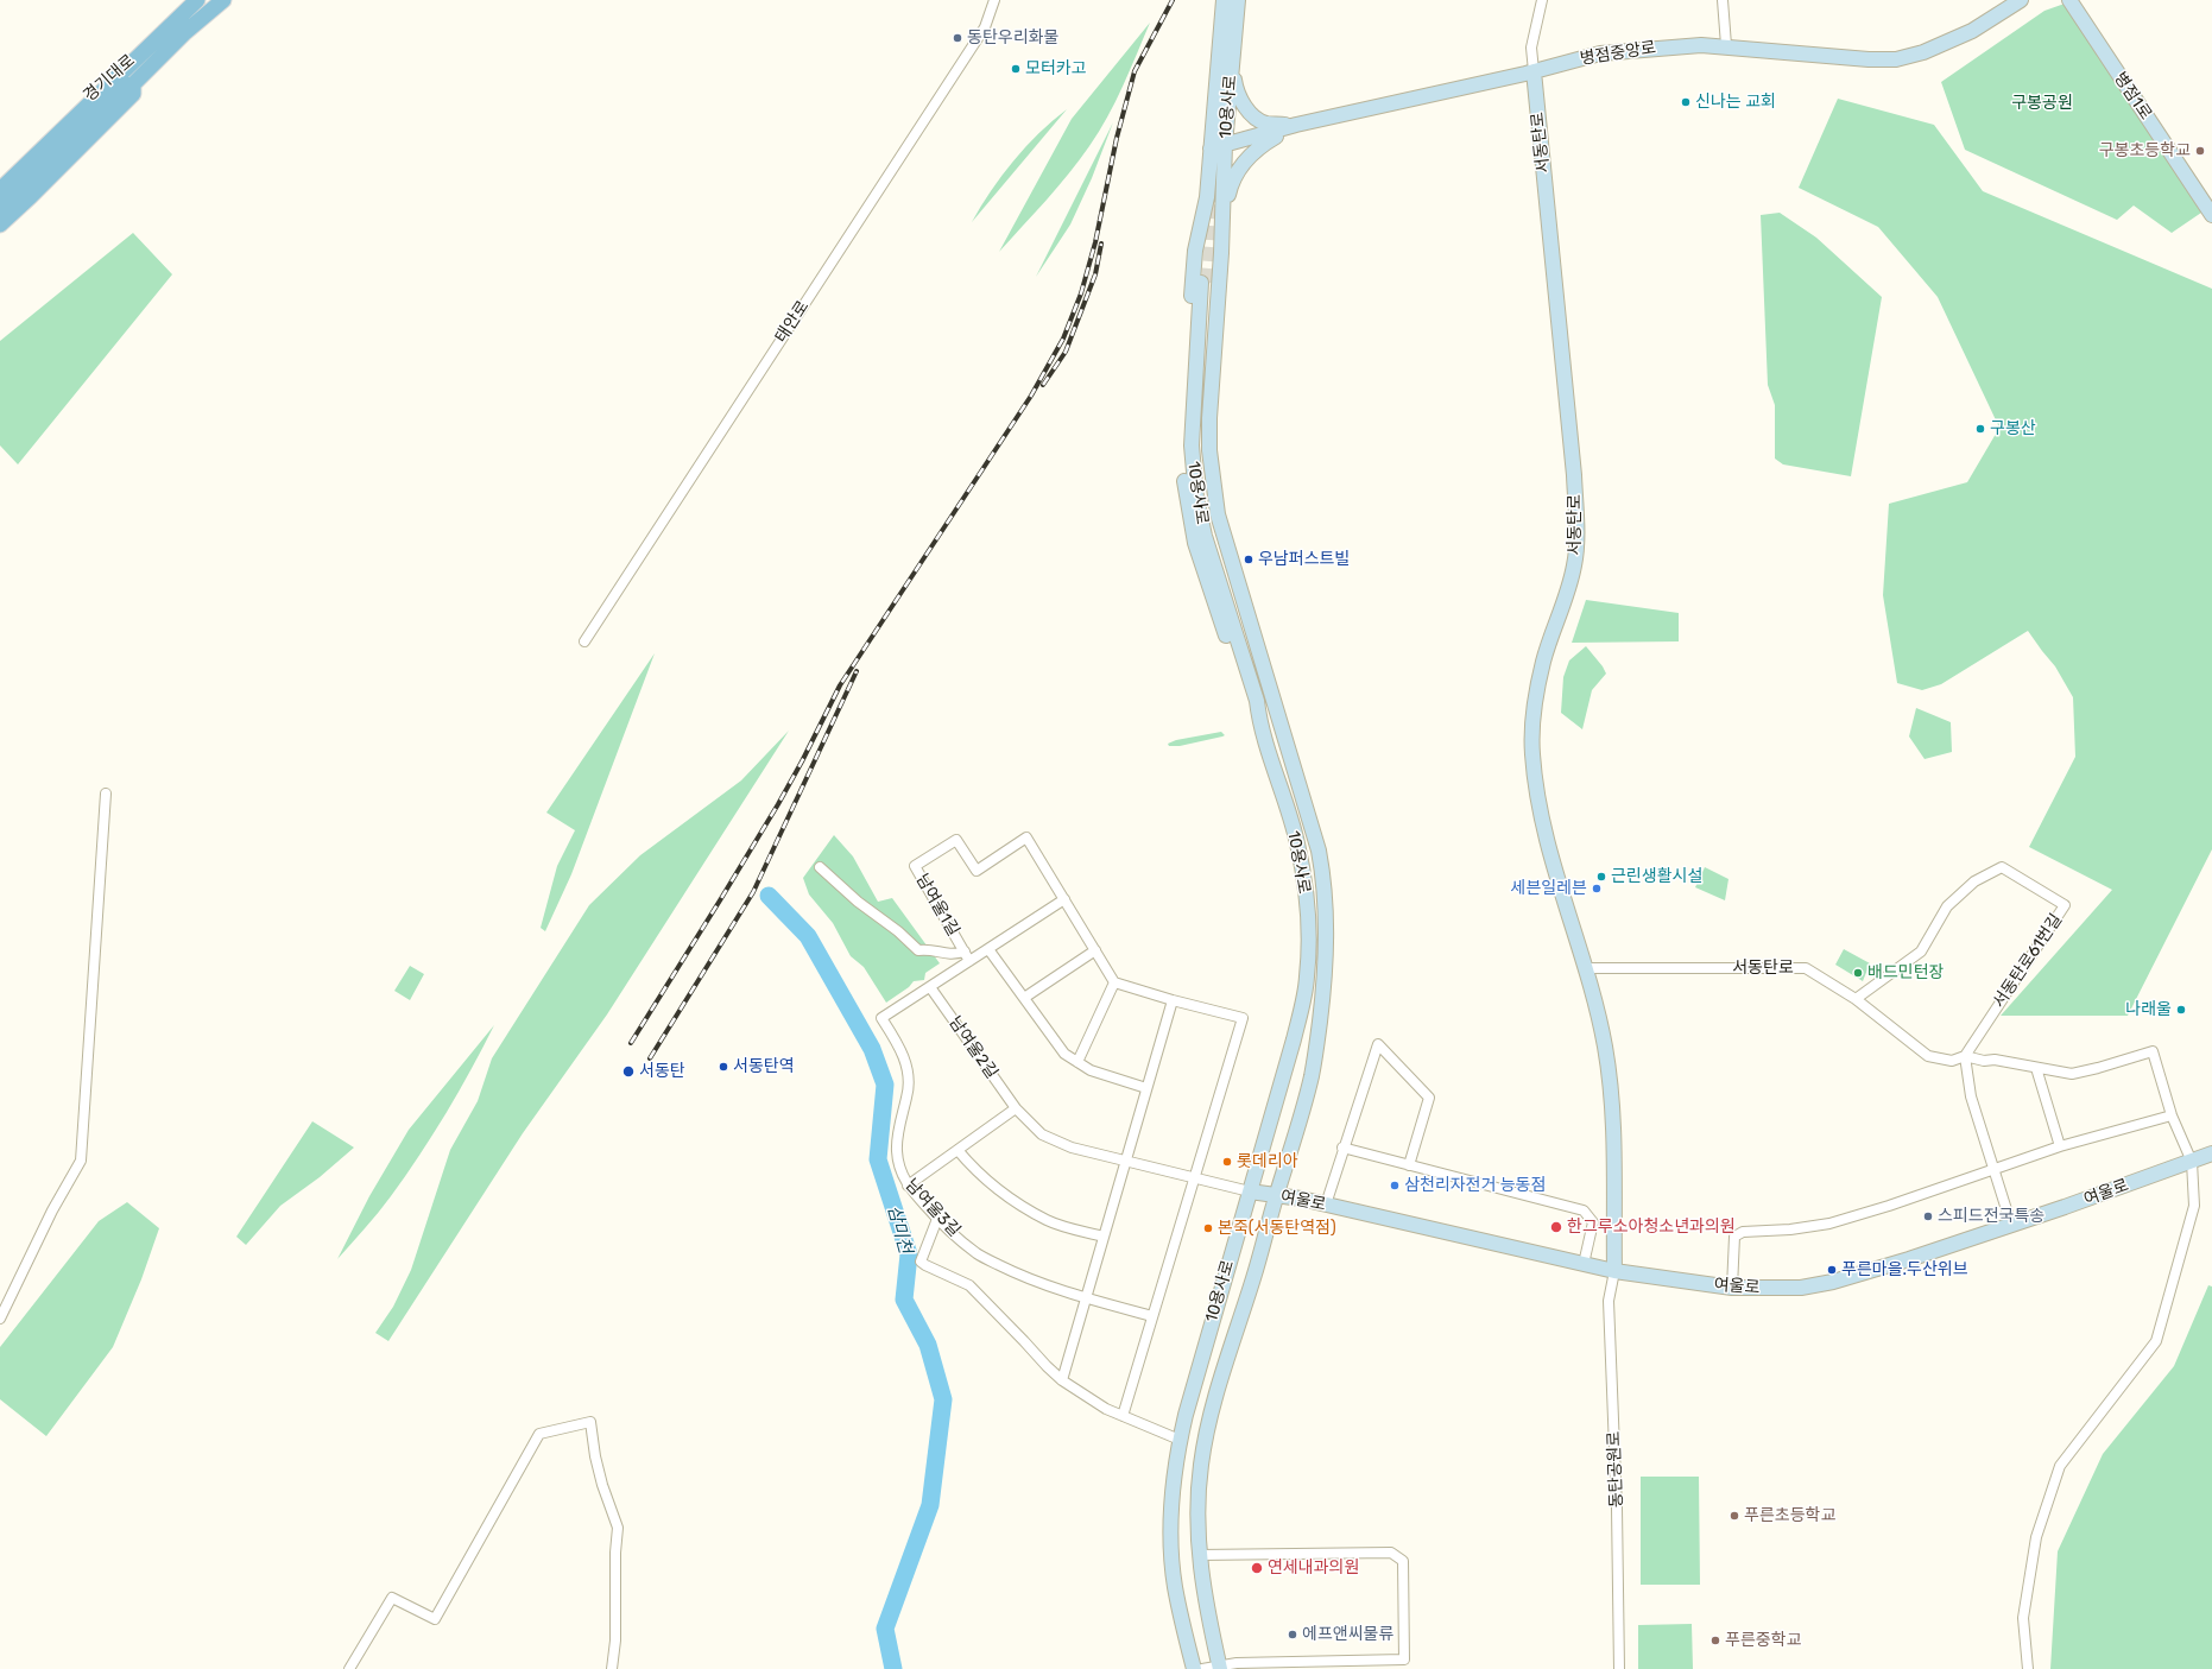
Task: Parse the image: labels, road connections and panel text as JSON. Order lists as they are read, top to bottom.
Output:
{
  "streets": {
    "main road": ["경기대로"],
    "street": [
      "병점중앙로",
      "병점1로",
      "10용사로",
      "서동탄로",
      "태안로",
      "남여울1길",
      "서동탄로61번길",
      "남여울2길",
      "여울로",
      "남여울3길",
      "동탄공원로"
    ]
  },
  "crossings": [
    ["병점중앙로", "10용사로"],
    ["병점중앙로", "서동탄로"],
    ["10용사로", "남여울2길"],
    ["10용사로", "여울로"],
    ["서동탄로", "서동탄로61번길"],
    ["서동탄로", "여울로"],
    ["서동탄로", "동탄공원로"],
    ["남여울2길", "여울로"],
    ["남여울2길", "남여울3길"],
    ["여울로", "동탄공원로"]
  ],
  "water": ["삼미천"],
  "parks": ["구봉공원"],
  "places": [
    "동탄우리화물",
    "모터카고",
    "신나는 교회",
    "구봉초등학교",
    "구봉산",
    "우남퍼스트빌",
    "근린생활시설",
    "세븐일레븐",
    "배드민턴장",
    "나래울",
    "서동탄역",
    "서동탄",
    "롯데리아",
    "삼천리자전거 능동점",
    "스피드전국특송",
    "한그루소아청소년과의원",
    "본죽(서동탄역점)",
    "푸른마을.두산위브",
    "푸른초등학교",
    "연세내과의원",
    "에프앤씨물류",
    "푸른중학교"
  ]
}
